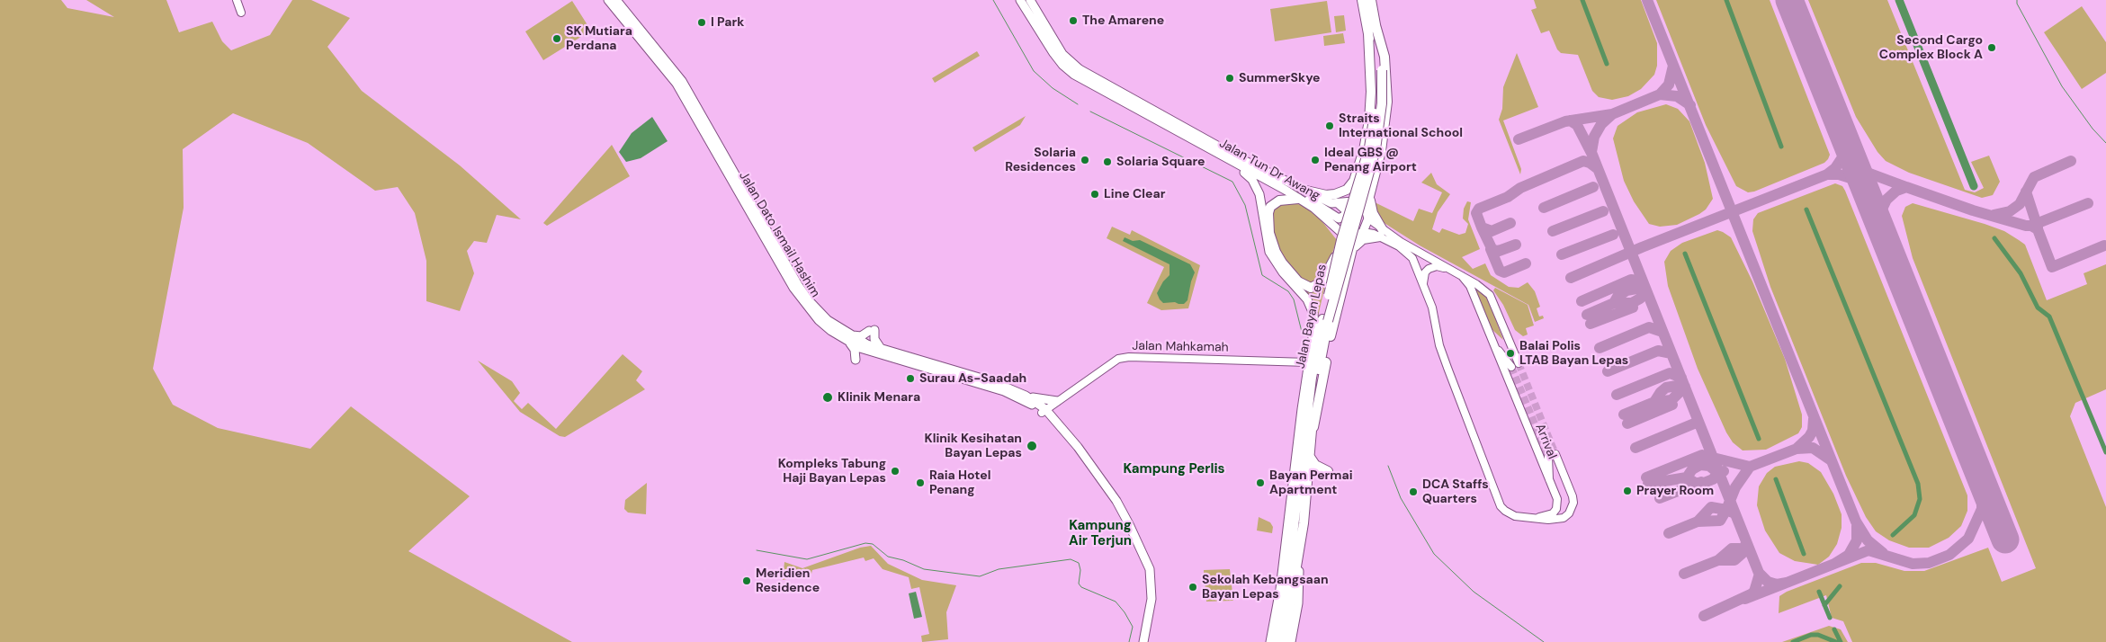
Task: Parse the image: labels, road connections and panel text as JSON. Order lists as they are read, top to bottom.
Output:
{
  "streets": {
    "highway": ["Jalan Bayan Lepas"],
    "main road": ["Jalan Tun Dr Awang", "Jalan Dato Ismail Hashim"],
    "street": ["Jalan Mahkamah", "Arrival"]
  },
  "crossings": [
    ["Jalan Dato Ismail Hashim", "Jalan Mahkamah"]
  ],
  "districts": ["Kampung Perlis", "Kampung Air Terjun"],
  "places": [
    "The Amarene",
    "I Park",
    "SK Mutiara Perdana",
    "Second Cargo Complex Block A",
    "SummerSkye",
    "Straits International School",
    "Solaria Residences",
    "Ideal GBS @ Penang Airport",
    "Solaria Square",
    "Line Clear",
    "Balai Polis LTAB Bayan Lepas",
    "Surau As-Saadah",
    "Klinik Menara",
    "Klinik Kesihatan Bayan Lepas",
    "Kompleks Tabung Haji Bayan Lepas",
    "Raia Hotel Penang",
    "Bayan Permai Apartment",
    "Prayer Room",
    "DCA Staffs Quarters",
    "Meridien Residence",
    "Sekolah Kebangsaan Bayan Lepas"
  ]
}
